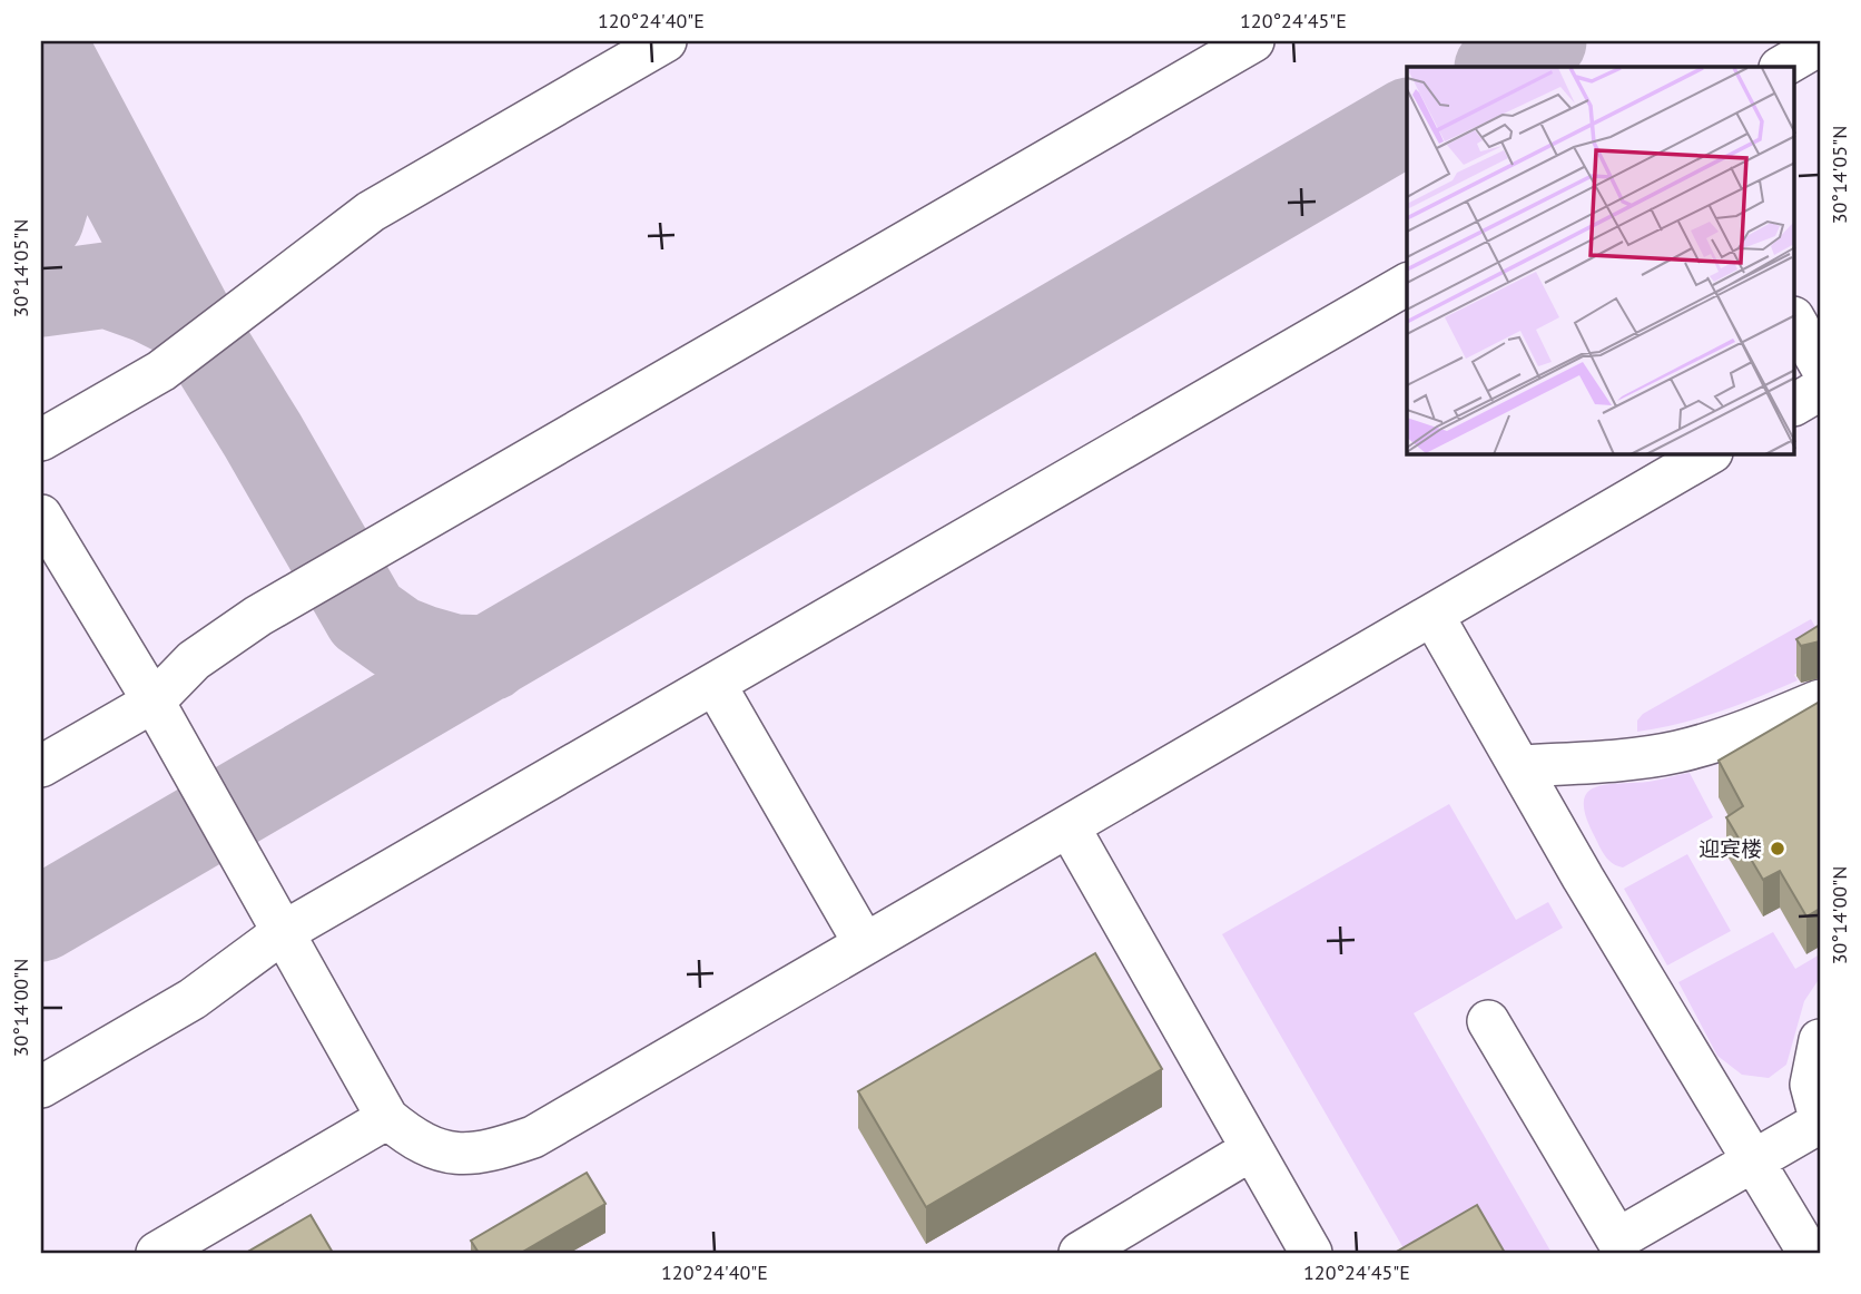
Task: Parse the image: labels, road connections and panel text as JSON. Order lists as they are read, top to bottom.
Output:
{
  "places": ["迎宾楼"],
  "coordinates": [
    "120°24'40\"E",
    "120°24'45\"E",
    "30°14'05\"N",
    "30°14'00\"N"
  ]
}
